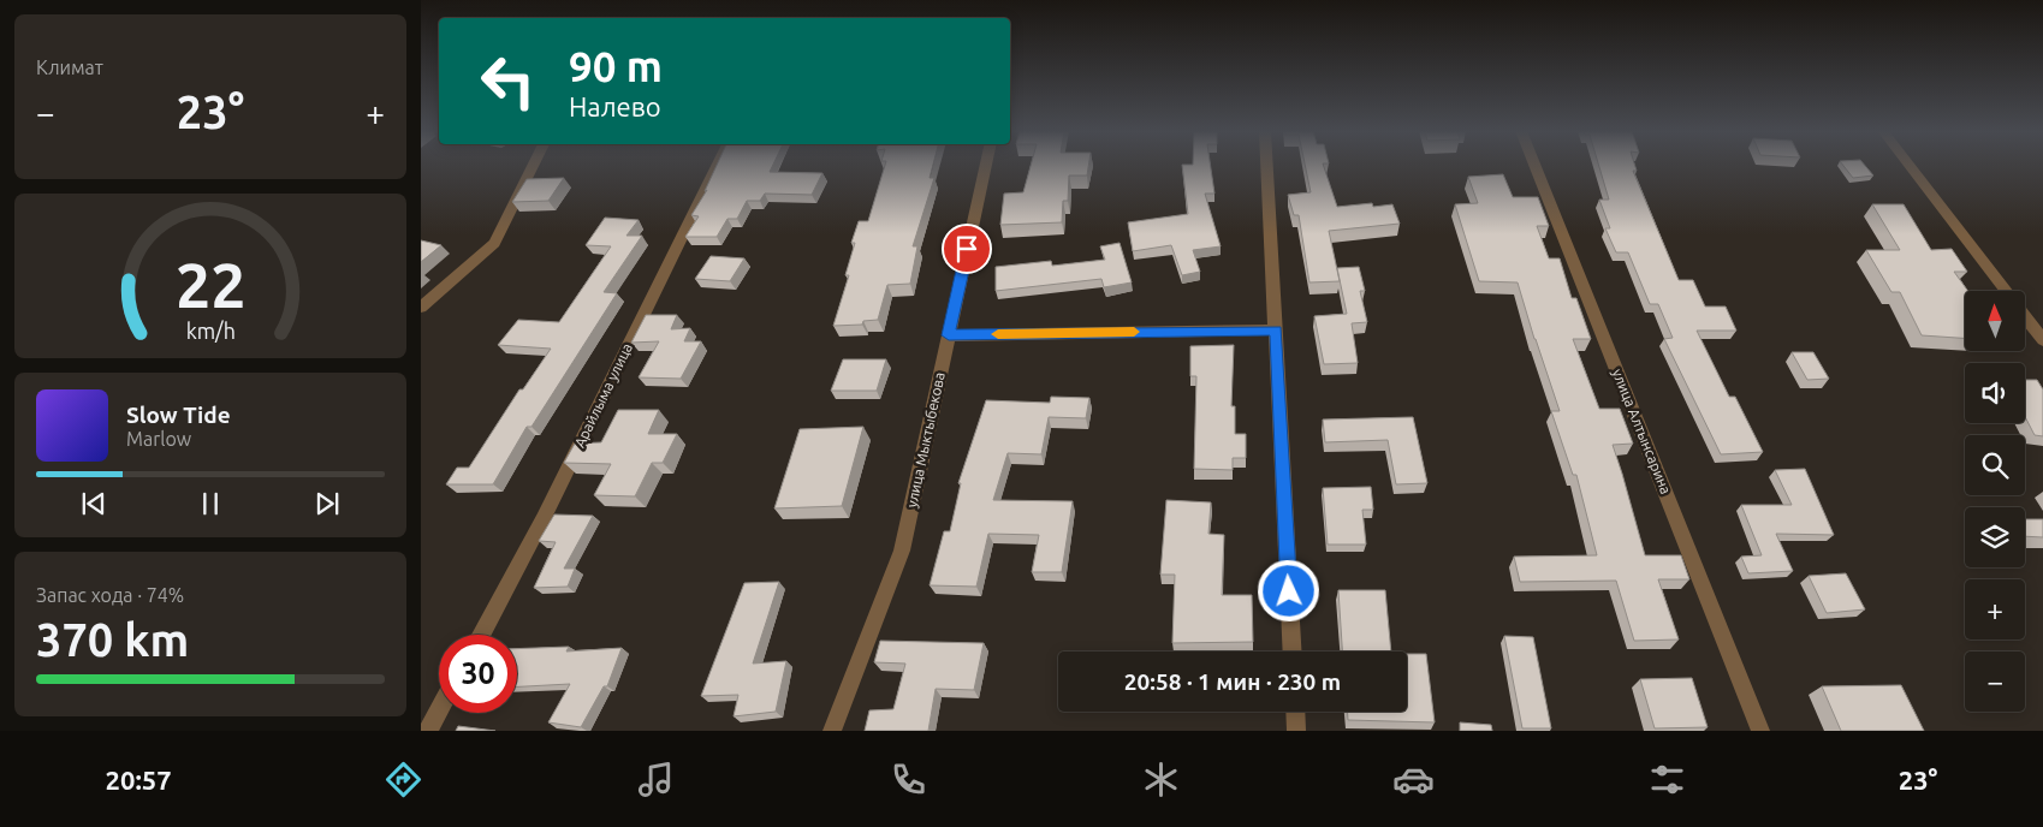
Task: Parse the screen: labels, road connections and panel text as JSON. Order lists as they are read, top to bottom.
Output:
{
  "streets": {
    "street": ["Арайлыма улица", "улица Алтынсарина", "улица Мыктыбекова"]
  },
  "north": "top",
  "page": {
    "tile": [
      "Климат",
      ["Запас хода · 74%", "370 km"]
    ],
    "turn": ["90 m", "Налево"],
    "heat": ["−", "23°", "+"],
    "map_buttons": ["+", "−"],
    "song": ["Slow Tide", "Marlow"],
    "limit": "30",
    "trip": "20:58 · 1 мин · 230 m",
    "tabs": ["20:57", "23°"],
    "gauge": ["22", "km/h"]
  }
}
